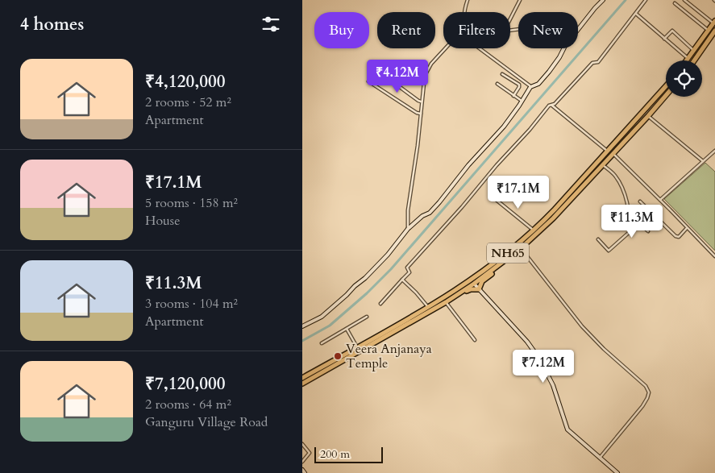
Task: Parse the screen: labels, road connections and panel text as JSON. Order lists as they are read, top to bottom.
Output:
{
  "streets": {
    "highway": ["NH65"]
  },
  "places": ["Veera Anjanaya Temple"],
  "scale_bar": "200 m",
  "page": {
    "heading": "4 homes",
    "chip": [
      "Buy",
      "Rent",
      "Filters",
      "New"
    ],
    "list": [
      {
        "name": "₹4,120,000",
        "note": "2 rooms · 52 m² · Apartment"
      },
      {
        "name": "₹17.1M",
        "note": "5 rooms · 158 m² · House"
      },
      {
        "name": "₹11.3M",
        "note": "3 rooms · 104 m² · Apartment"
      },
      {
        "name": "₹7,120,000",
        "note": "2 rooms · 64 m² · Ganguru Village Road"
      }
    ],
    "price": [
      "₹4.12M",
      "₹17.1M",
      "₹11.3M",
      "₹7.12M"
    ],
    "scale": "200 m"
  }
}
